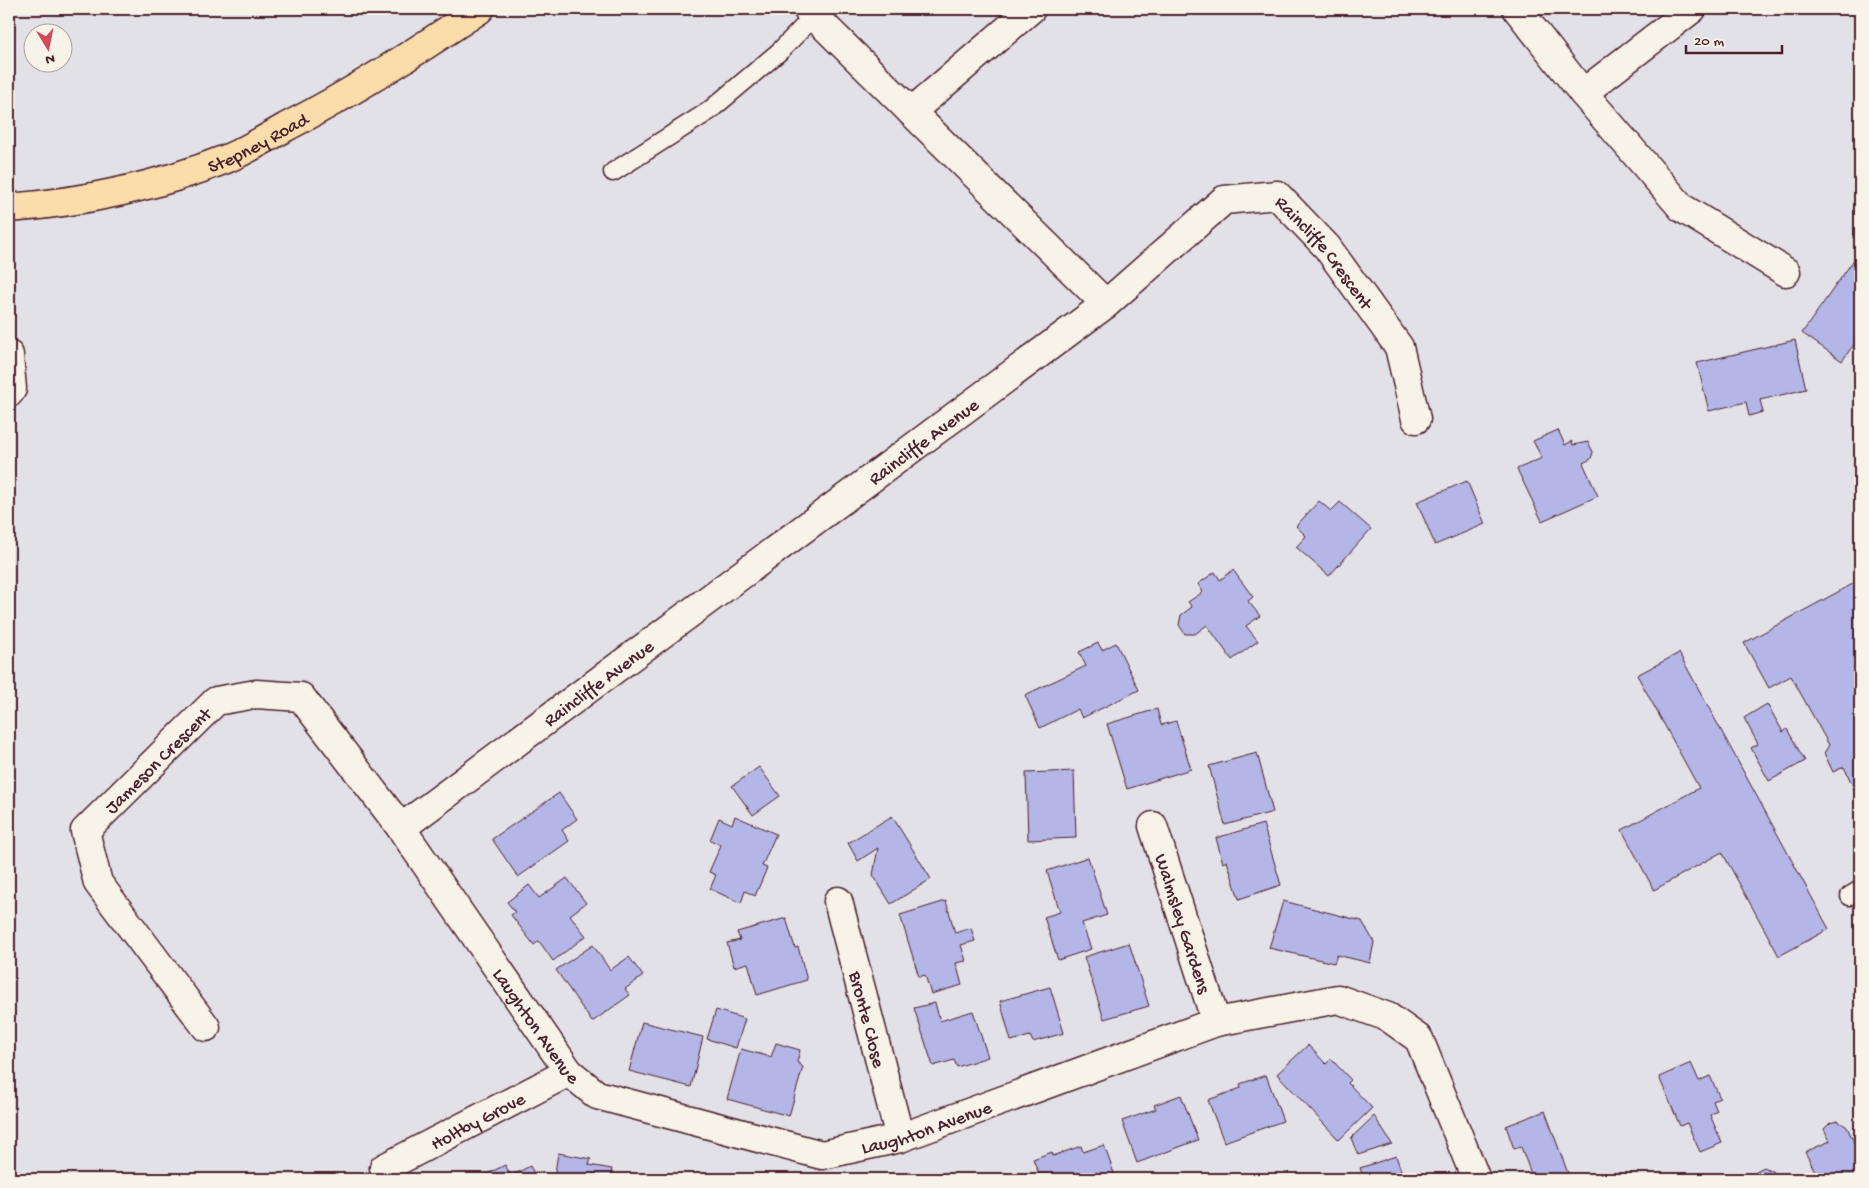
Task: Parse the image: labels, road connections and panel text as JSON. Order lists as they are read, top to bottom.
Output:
{
  "streets": {
    "highway": ["Stepney Road"],
    "street": [
      "Raincliffe Crescent",
      "Raincliffe Avenue",
      "Jameson Crescent",
      "Walmsley Gardens",
      "Bronte Close",
      "Laughton Avenue",
      "Holtby Grove"
    ]
  },
  "crossings": [
    ["Raincliffe Crescent", "Raincliffe Avenue"],
    ["Raincliffe Avenue", "Jameson Crescent"],
    ["Raincliffe Avenue", "Laughton Avenue"],
    ["Jameson Crescent", "Laughton Avenue"],
    ["Walmsley Gardens", "Laughton Avenue"],
    ["Bronte Close", "Laughton Avenue"],
    ["Laughton Avenue", "Holtby Grove"]
  ],
  "scale_bar": "20 m",
  "north": "bottom"
}
